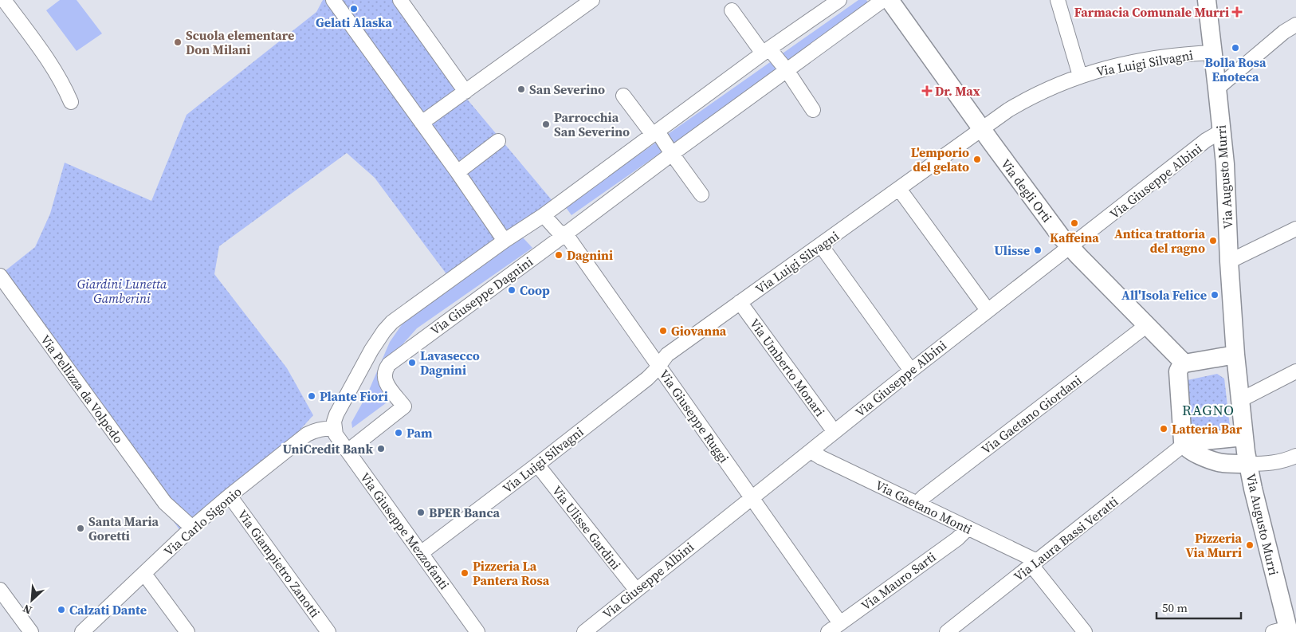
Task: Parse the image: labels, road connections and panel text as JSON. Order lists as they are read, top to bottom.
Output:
{
  "streets": {
    "main road": ["Via Augusto Murri", "Via degli Orti"],
    "street": [
      "Via Luigi Silvagni",
      "Via Giuseppe Albini",
      "Via Giuseppe Dagnini",
      "Via Umberto Monari",
      "Via Pellizza da Volpedo",
      "Via Gaetano Giordani",
      "Via Giuseppe Ruggi",
      "Via Gaetano Monti",
      "Via Carlo Sigonio",
      "Via Ulisse Gardini",
      "Via Giuseppe Mezzofanti",
      "Via Laura Bassi Veratti",
      "Via Giampietro Zanotti",
      "Via Mauro Sarti"
    ]
  },
  "crossings": [
    ["Via Luigi Silvagni", "Via Augusto Murri"],
    ["Via Luigi Silvagni", "Via degli Orti"],
    ["Via Luigi Silvagni", "Via Umberto Monari"],
    ["Via Luigi Silvagni", "Via Giuseppe Ruggi"],
    ["Via Luigi Silvagni", "Via Ulisse Gardini"],
    ["Via Luigi Silvagni", "Via Giuseppe Mezzofanti"],
    ["Via Augusto Murri", "Via Giuseppe Albini"],
    ["Via Augusto Murri", "Via Laura Bassi Veratti"],
    ["Via Giuseppe Albini", "Via degli Orti"],
    ["Via Giuseppe Albini", "Via Umberto Monari"],
    ["Via Giuseppe Albini", "Via Giuseppe Ruggi"],
    ["Via Giuseppe Albini", "Via Gaetano Monti"],
    ["Via Giuseppe Albini", "Via Ulisse Gardini"],
    ["Via degli Orti", "Via Gaetano Giordani"],
    ["Via Giuseppe Dagnini", "Via Giuseppe Ruggi"],
    ["Via Giuseppe Dagnini", "Via Giuseppe Mezzofanti"],
    ["Via Pellizza da Volpedo", "Via Carlo Sigonio"],
    ["Via Gaetano Giordani", "Via Gaetano Monti"],
    ["Via Giuseppe Ruggi", "Via Mauro Sarti"],
    ["Via Gaetano Monti", "Via Laura Bassi Veratti"],
    ["Via Gaetano Monti", "Via Mauro Sarti"],
    ["Via Carlo Sigonio", "Via Giuseppe Mezzofanti"],
    ["Via Carlo Sigonio", "Via Giampietro Zanotti"]
  ],
  "districts": ["RAGNO"],
  "parks": ["Giardini Lunetta Gamberini"],
  "places": {
    "other": [
      "Gelati Alaska",
      "Scuola elementare Don Milani",
      "Bolla Rosa Enoteca",
      "San Severino",
      "Parrocchia San Severino",
      "L'emporio del gelato",
      "Kaffeina",
      "Antica trattoria del ragno",
      "Ulisse",
      "Dagnini",
      "Coop",
      "All'Isola Felice",
      "Giovanna",
      "Lavasecco Dagnini",
      "Plante Fiori",
      "Latteria Bar",
      "Pam",
      "UniCredit Bank",
      "BPER Banca",
      "Santa Maria Goretti",
      "Pizzeria Via Murri",
      "Pizzeria La Pantera Rosa",
      "Calzati Dante"
    ],
    "health": ["Farmacia Comunale Murri", "Dr. Max"]
  },
  "scale_bar": "50 m",
  "north": "bottom left"
}
